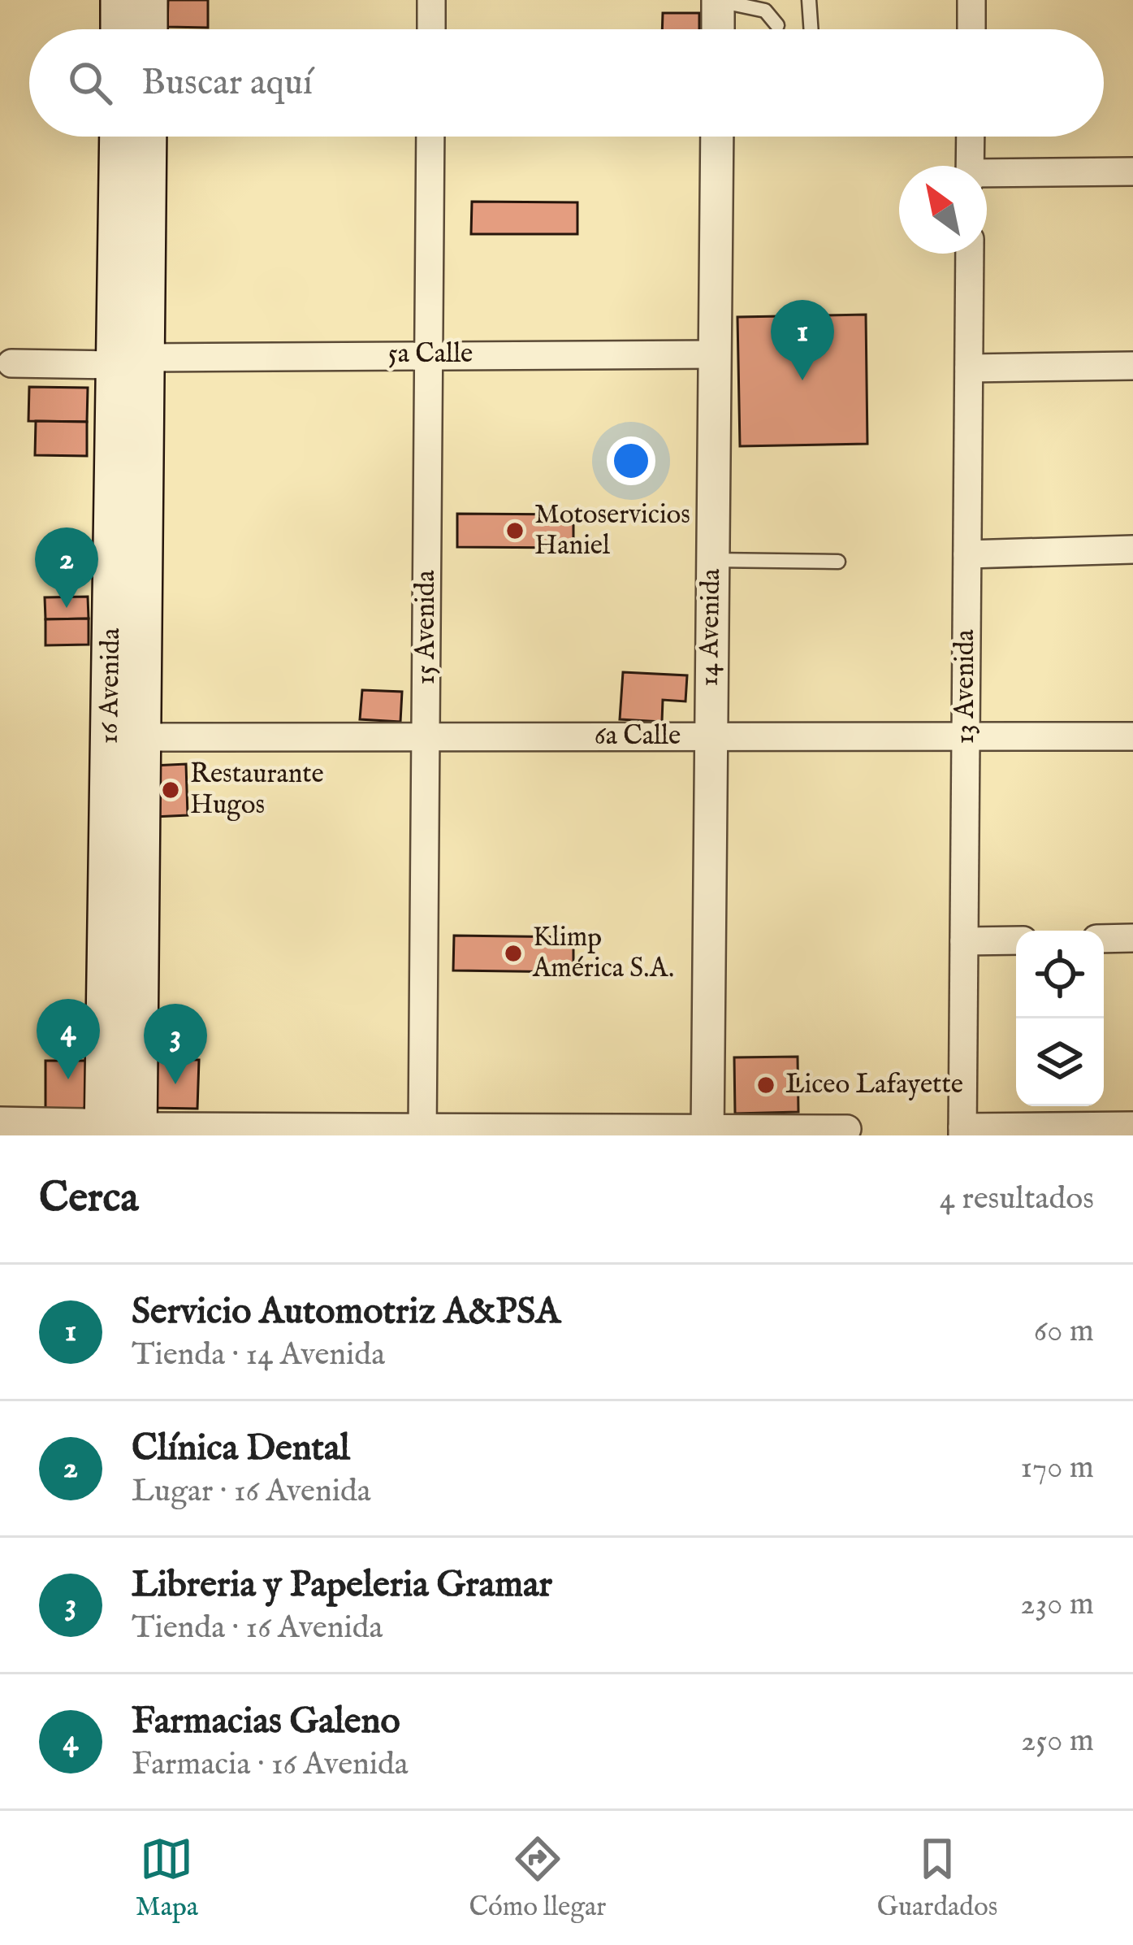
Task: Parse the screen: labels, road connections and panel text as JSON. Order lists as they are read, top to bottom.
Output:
{
  "streets": {
    "main road": ["16 Avenida"],
    "street": [
      "5a Calle",
      "15 Avenida",
      "14 Avenida",
      "13 Avenida",
      "6a Calle"
    ]
  },
  "crossings": [
    ["5a Calle", "15 Avenida"],
    ["5a Calle", "14 Avenida"],
    ["5a Calle", "16 Avenida"],
    ["15 Avenida", "6a Calle"],
    ["14 Avenida", "6a Calle"],
    ["16 Avenida", "6a Calle"],
    ["13 Avenida", "6a Calle"]
  ],
  "places": [
    "Motoservicios Haniel",
    "Restaurante Hugos",
    "Klimp América S.A.",
    "Liceo Lafayette"
  ],
  "north": "top left",
  "page": {
    "search": "Buscar aquí",
    "pins": [
      "1",
      "2",
      "4",
      "3"
    ],
    "heading": ["Cerca", "4 resultados"],
    "list": [
      {
        "mark": "1",
        "name": "Servicio Automotriz A&PSA",
        "note": "Tienda · 14 Avenida",
        "value": "60 m"
      },
      {
        "mark": "2",
        "name": "Clínica Dental",
        "note": "Lugar · 16 Avenida",
        "value": "170 m"
      },
      {
        "mark": "3",
        "name": "Libreria y Papeleria Gramar",
        "note": "Tienda · 16 Avenida",
        "value": "230 m"
      },
      {
        "mark": "4",
        "name": "Farmacias Galeno",
        "note": "Farmacia · 16 Avenida",
        "value": "250 m"
      }
    ],
    "nav": ["Mapa", "Cómo llegar", "Guardados"]
  }
}
